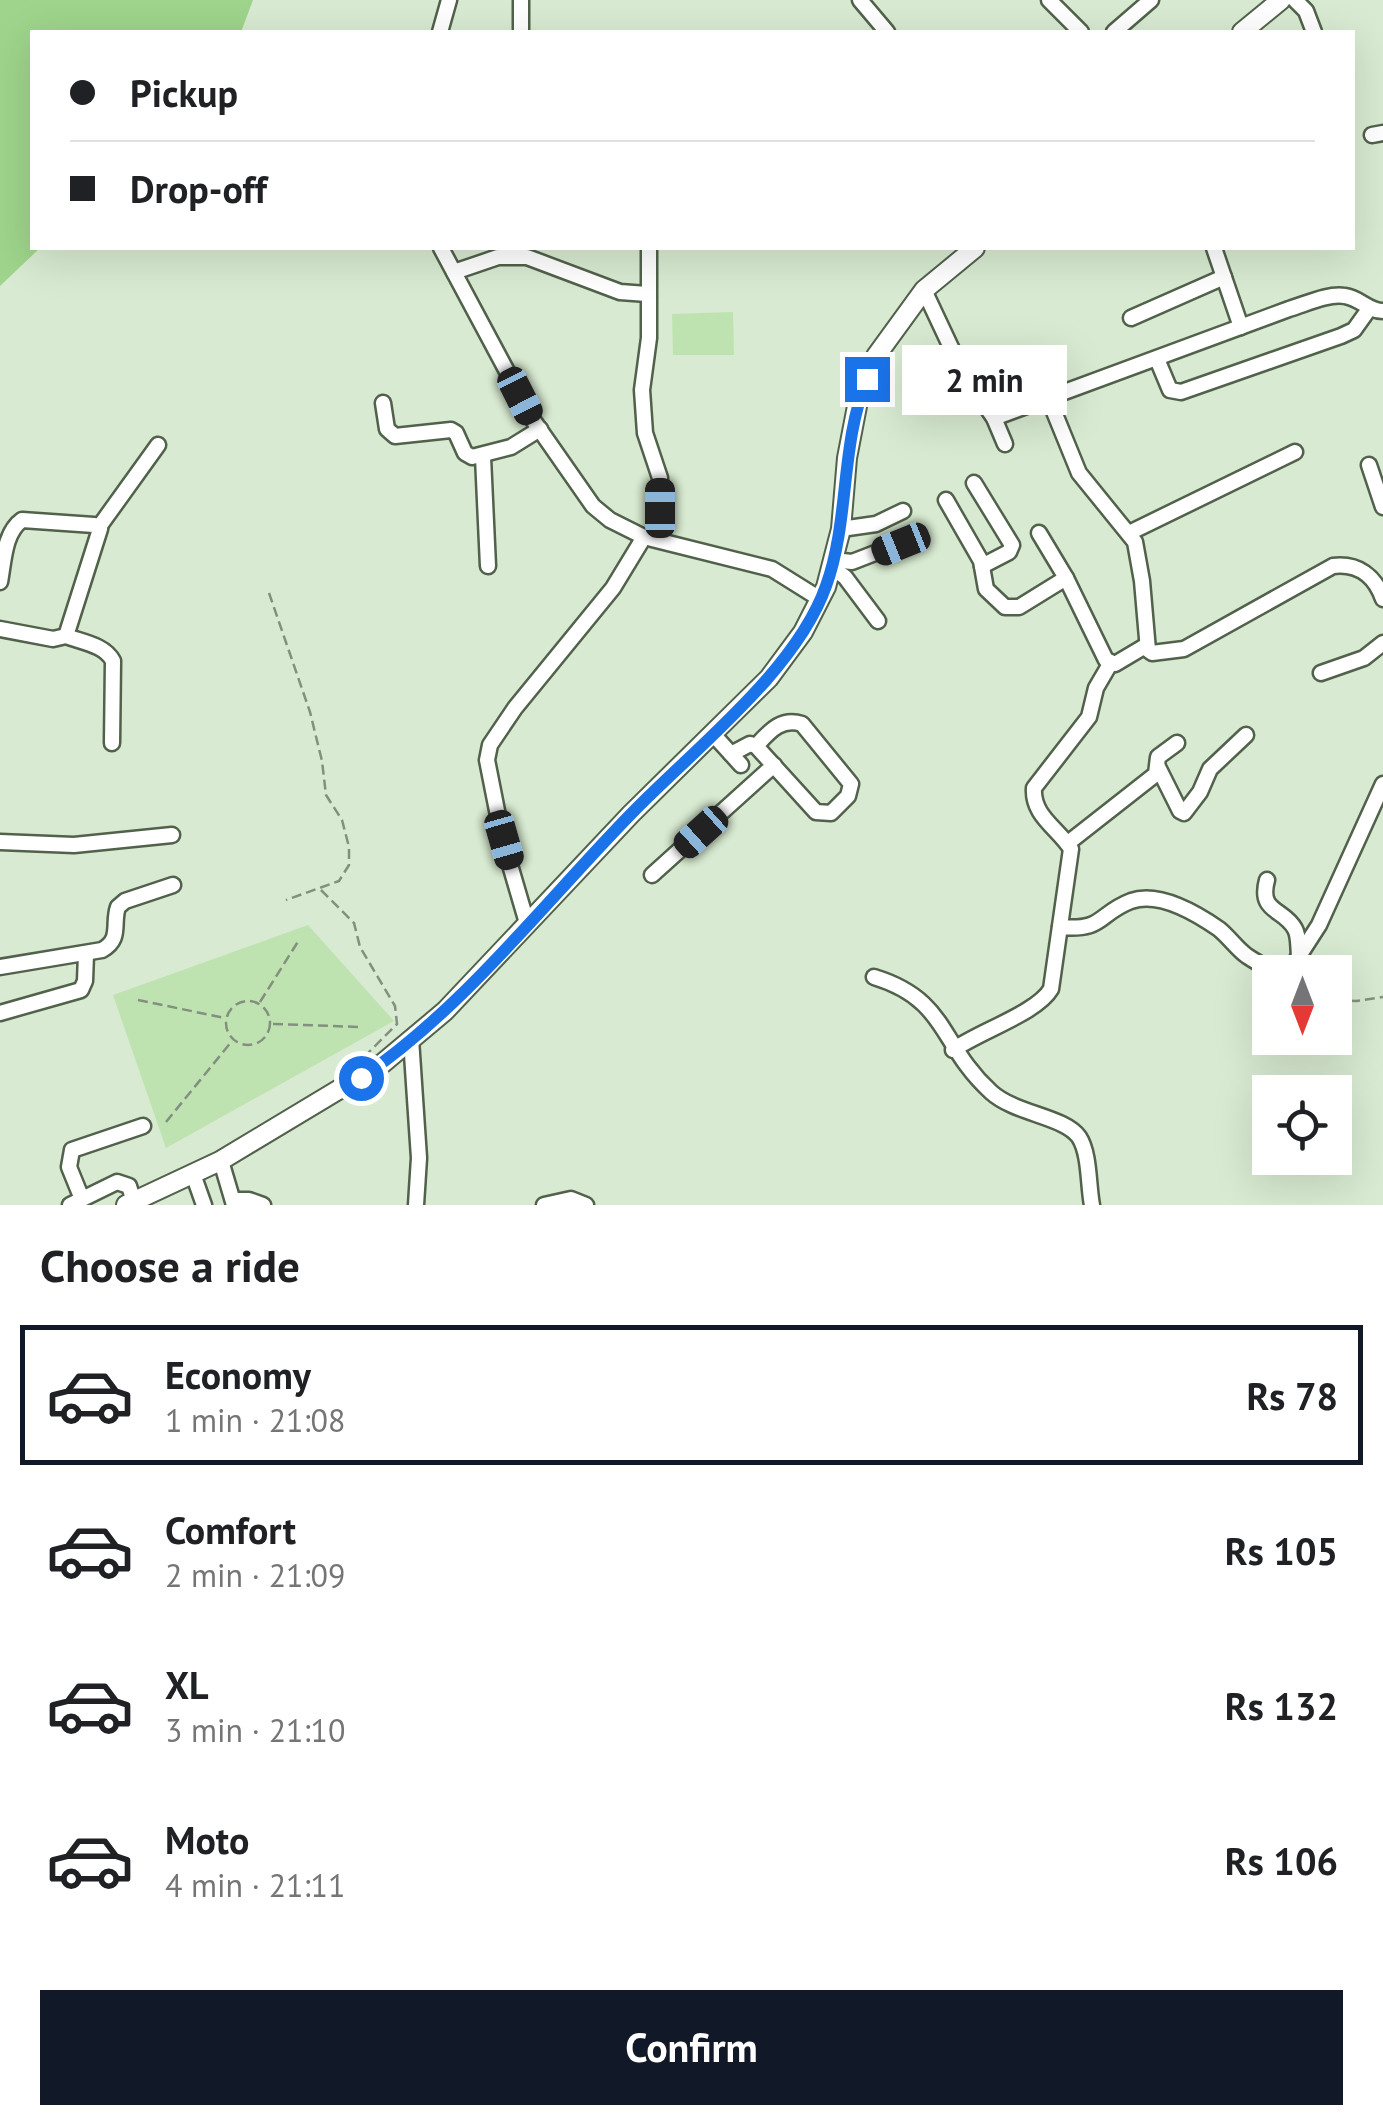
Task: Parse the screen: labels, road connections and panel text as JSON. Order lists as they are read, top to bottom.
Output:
{
  "north": "bottom",
  "page": {
    "banner": ["Pickup", "Drop-off"],
    "bubble": "2 min",
    "heading": "Choose a ride",
    "list": [
      {
        "name": "Economy",
        "note": "1 min · 21:08",
        "value": "Rs 78"
      },
      {
        "name": "Comfort",
        "note": "2 min · 21:09",
        "value": "Rs 105"
      },
      {
        "name": "XL",
        "note": "3 min · 21:10",
        "value": "Rs 132"
      },
      {
        "name": "Moto",
        "note": "4 min · 21:11",
        "value": "Rs 106"
      }
    ],
    "buttons": "Confirm"
  }
}
